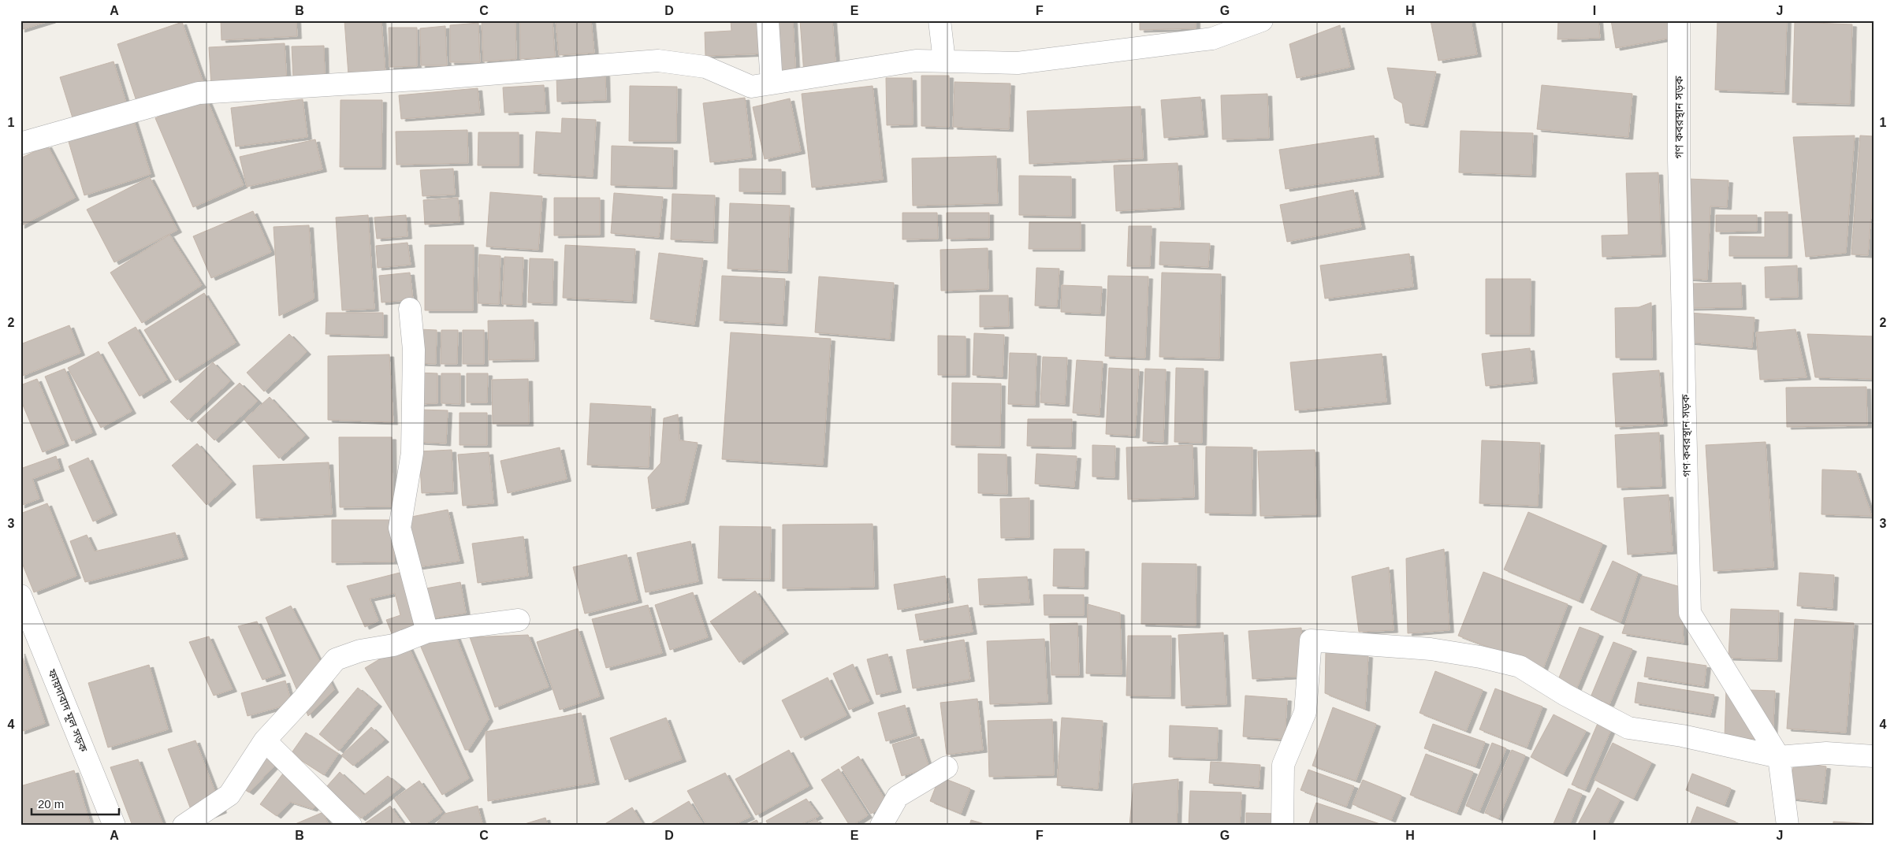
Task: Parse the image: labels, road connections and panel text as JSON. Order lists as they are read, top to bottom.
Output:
{
  "streets": {
    "street": ["গণ কবরস্থান সড়ক", "ফায়দাবাদ মূল সড়ক"]
  },
  "scale_bar": "20 m",
  "grid": {
    "columns": [
      "A",
      "B",
      "C",
      "D",
      "E",
      "F",
      "G",
      "H",
      "I",
      "J"
    ],
    "rows": [
      "1",
      "2",
      "3",
      "4"
    ]
  }
}
